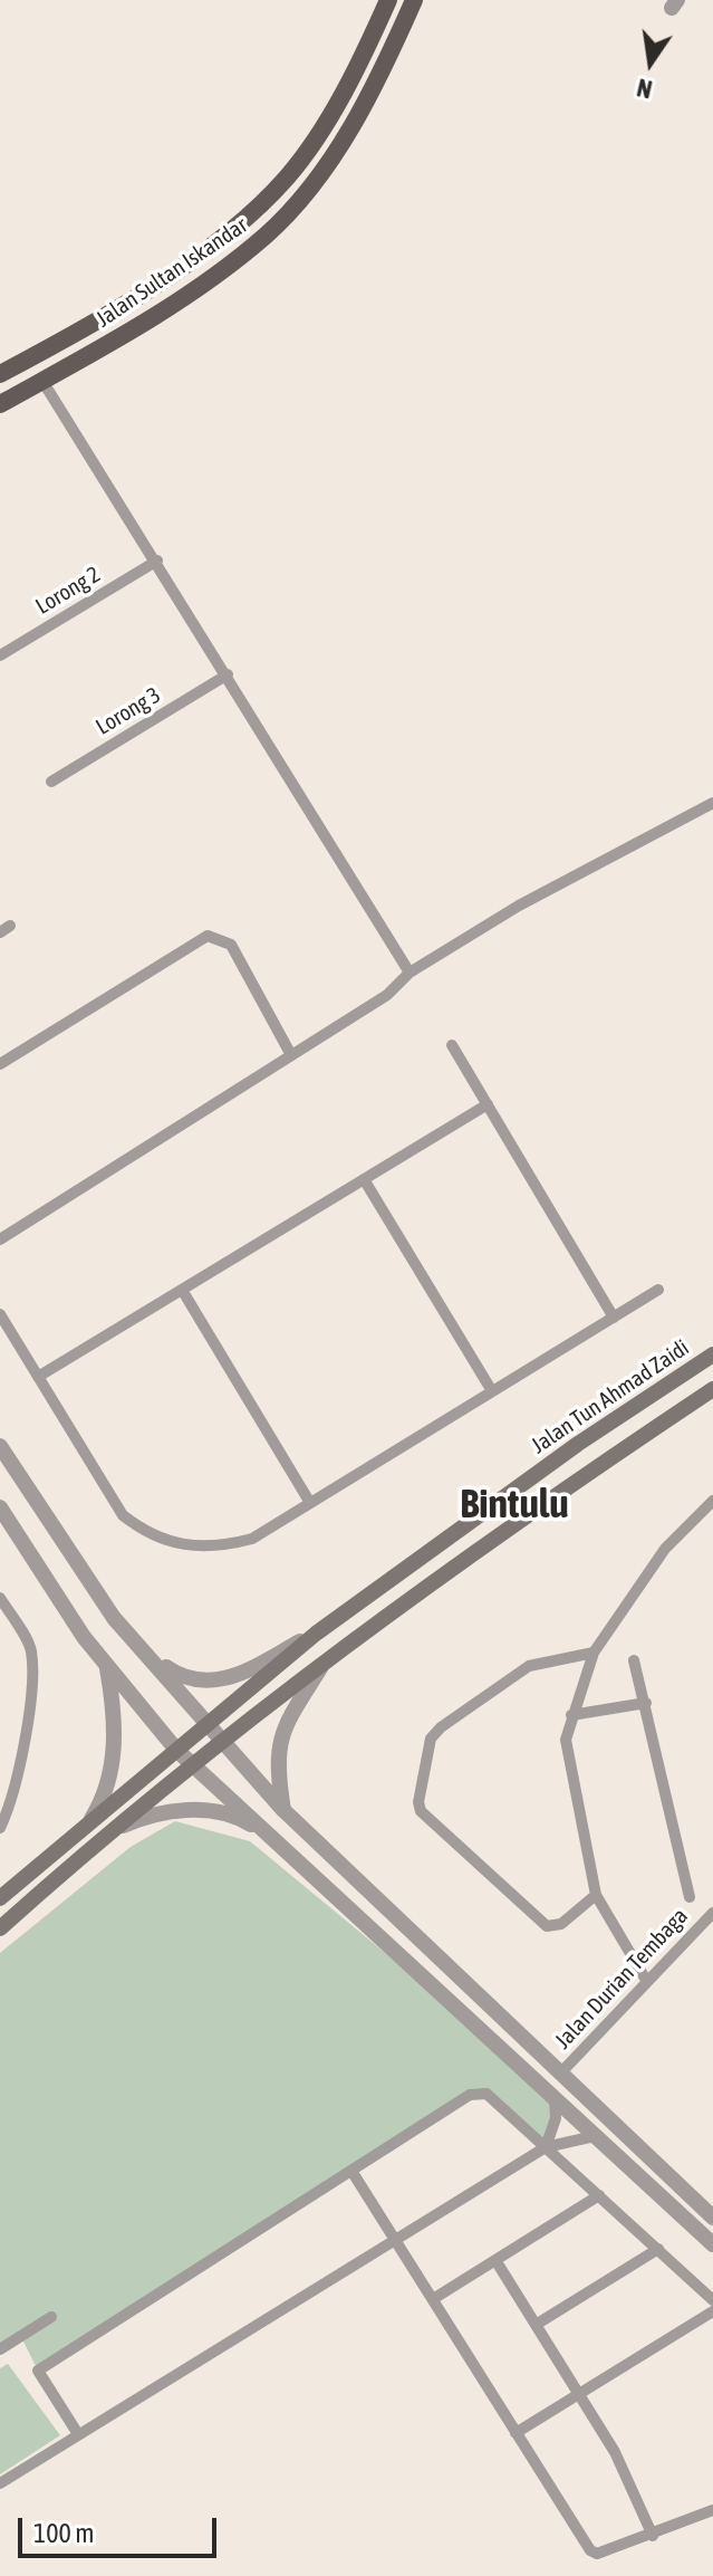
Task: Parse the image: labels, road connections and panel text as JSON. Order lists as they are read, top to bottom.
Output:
{
  "streets": {
    "main road": ["Jalan Sultan Iskandar", "Jalan Tun Ahmad Zaidi"],
    "street": ["Lorong 2", "Lorong 3", "Jalan Durian Tembaga"]
  },
  "districts": ["Bintulu"],
  "scale_bar": "100 m",
  "north": "bottom"
}
